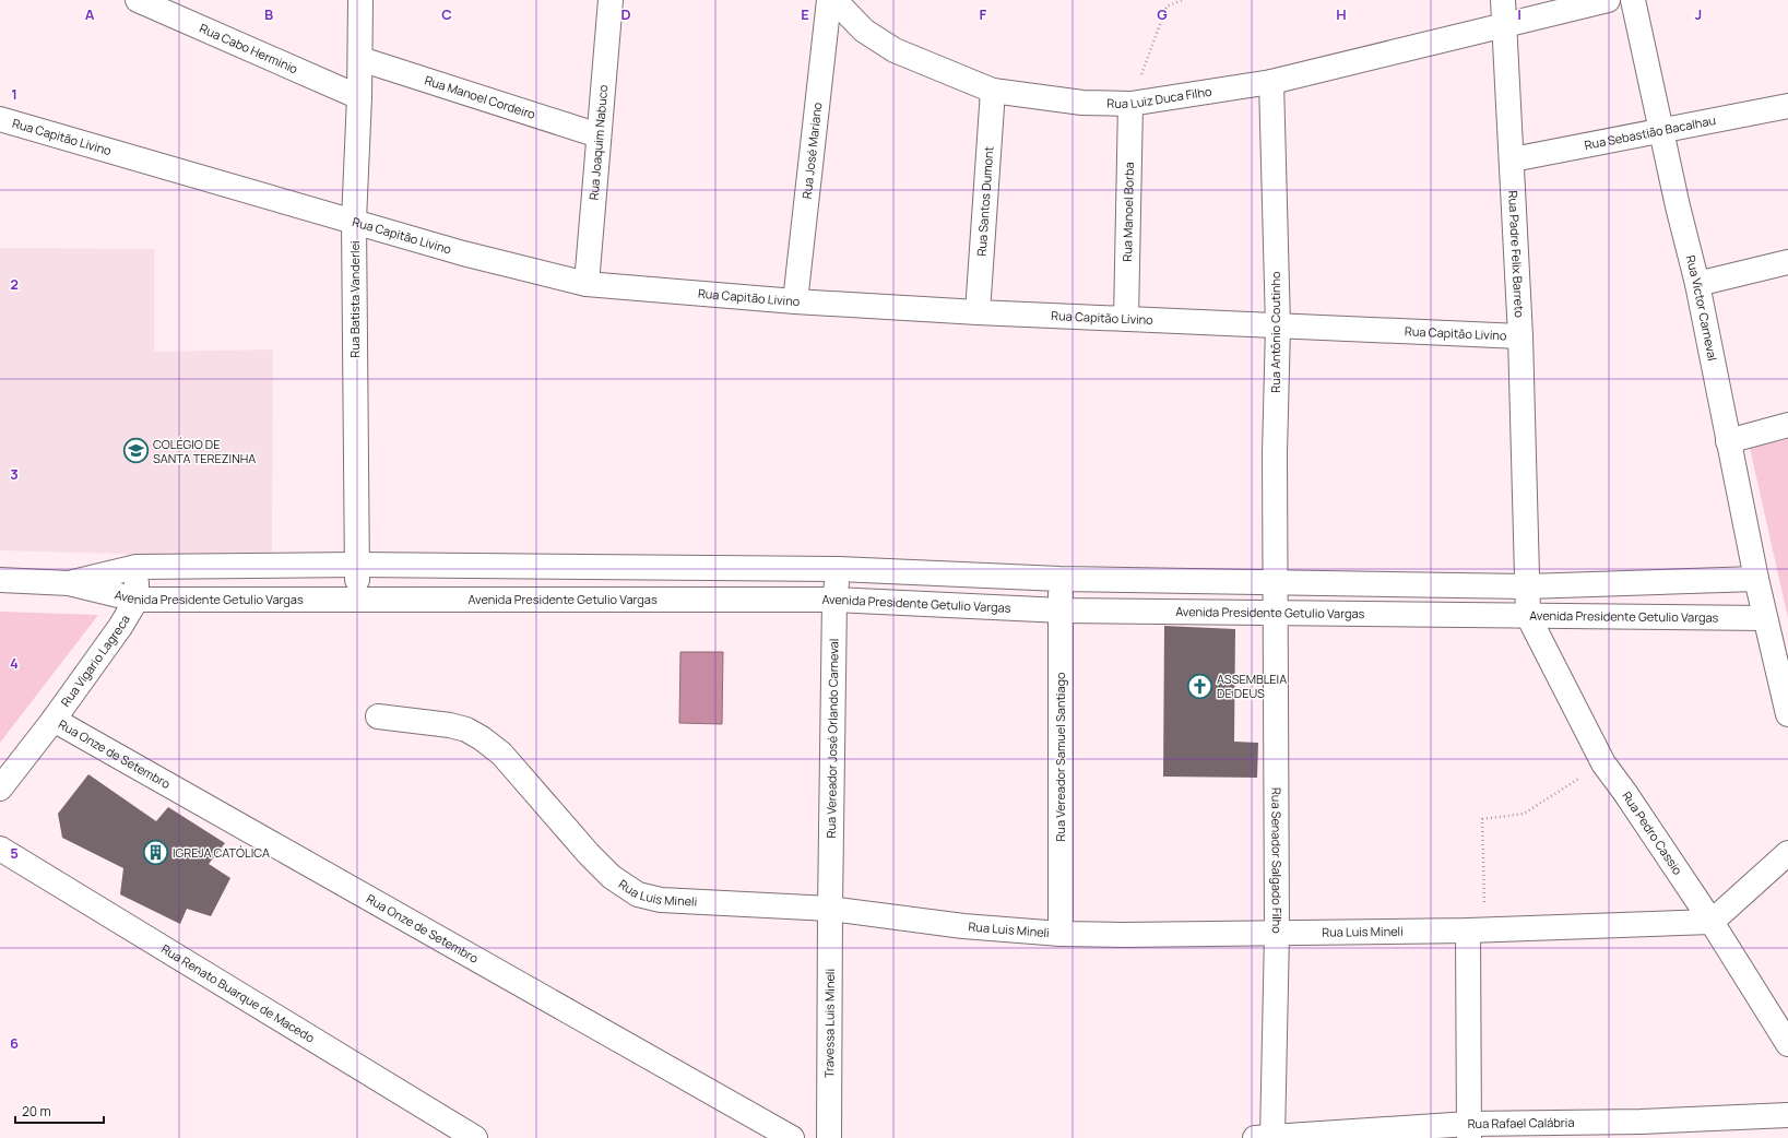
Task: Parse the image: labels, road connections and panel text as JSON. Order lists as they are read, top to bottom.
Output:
{
  "streets": {
    "street": [
      "Rua Cabo Herminio",
      "Rua Luiz Duca Filho",
      "Rua Manoel Cordeiro",
      "Rua Sebastião Bacalhau",
      "Rua Capitão Livino",
      "Rua Joaquim Nabuco",
      "Rua José Mariano",
      "Rua Santos Dumont",
      "Rua Manoel Borba",
      "Rua Padre Felix Barreto",
      "Rua Batista Vanderlei",
      "Rua Victor Carneval",
      "Rua Antônio Coutinho",
      "Avenida Presidente Getulio Vargas",
      "Rua Vigario Lagreca",
      "Rua Vereador José Orlando Carneval",
      "Rua Onze de Setembro",
      "Rua Vereador Samuel Santiago",
      "Rua Pedro Cassio",
      "Rua Senador Salgado Filho",
      "Rua Luis Mineli",
      "Rua Renato Buarque de Macedo",
      "Travessa Luis Mineli",
      "Rua Rafael Calábria"
    ]
  },
  "crossings": [
    ["Rua Cabo Herminio", "Rua Batista Vanderlei"],
    ["Rua Luiz Duca Filho", "Rua Santos Dumont"],
    ["Rua Luiz Duca Filho", "Rua Manoel Borba"],
    ["Rua Luiz Duca Filho", "Rua Padre Felix Barreto"],
    ["Rua Luiz Duca Filho", "Rua Antônio Coutinho"],
    ["Rua Manoel Cordeiro", "Rua Joaquim Nabuco"],
    ["Rua Manoel Cordeiro", "Rua Batista Vanderlei"],
    ["Rua Sebastião Bacalhau", "Rua Padre Felix Barreto"],
    ["Rua Sebastião Bacalhau", "Rua Victor Carneval"],
    ["Rua Capitão Livino", "Rua Joaquim Nabuco"],
    ["Rua Capitão Livino", "Rua José Mariano"],
    ["Rua Capitão Livino", "Rua Santos Dumont"],
    ["Rua Capitão Livino", "Rua Manoel Borba"],
    ["Rua Capitão Livino", "Rua Padre Felix Barreto"],
    ["Rua Capitão Livino", "Rua Batista Vanderlei"],
    ["Rua Capitão Livino", "Rua Antônio Coutinho"],
    ["Rua Padre Felix Barreto", "Avenida Presidente Getulio Vargas"],
    ["Rua Padre Felix Barreto", "Rua Pedro Cassio"],
    ["Rua Batista Vanderlei", "Avenida Presidente Getulio Vargas"],
    ["Rua Victor Carneval", "Avenida Presidente Getulio Vargas"],
    ["Rua Antônio Coutinho", "Avenida Presidente Getulio Vargas"],
    ["Rua Antônio Coutinho", "Rua Senador Salgado Filho"],
    ["Avenida Presidente Getulio Vargas", "Rua Vigario Lagreca"],
    ["Avenida Presidente Getulio Vargas", "Rua Vereador José Orlando Carneval"],
    ["Avenida Presidente Getulio Vargas", "Rua Vereador Samuel Santiago"],
    ["Avenida Presidente Getulio Vargas", "Rua Pedro Cassio"],
    ["Avenida Presidente Getulio Vargas", "Rua Senador Salgado Filho"],
    ["Rua Vigario Lagreca", "Rua Onze de Setembro"],
    ["Rua Vereador José Orlando Carneval", "Rua Luis Mineli"],
    ["Rua Vereador José Orlando Carneval", "Travessa Luis Mineli"],
    ["Rua Vereador Samuel Santiago", "Rua Luis Mineli"],
    ["Rua Pedro Cassio", "Rua Luis Mineli"],
    ["Rua Senador Salgado Filho", "Rua Luis Mineli"],
    ["Rua Senador Salgado Filho", "Rua Rafael Calábria"],
    ["Rua Luis Mineli", "Travessa Luis Mineli"]
  ],
  "places": {
    "school or university": ["COLÉGIO DE SANTA TEREZINHA"],
    "church": ["ASSEMBLEIA DE DEUS"],
    "building": ["IGREJA CATÓLICA"]
  },
  "scale_bar": "20 m",
  "grid": {
    "columns": [
      "A",
      "B",
      "C",
      "D",
      "E",
      "F",
      "G",
      "H",
      "I",
      "J"
    ],
    "rows": [
      "1",
      "2",
      "3",
      "4",
      "5",
      "6"
    ]
  }
}
